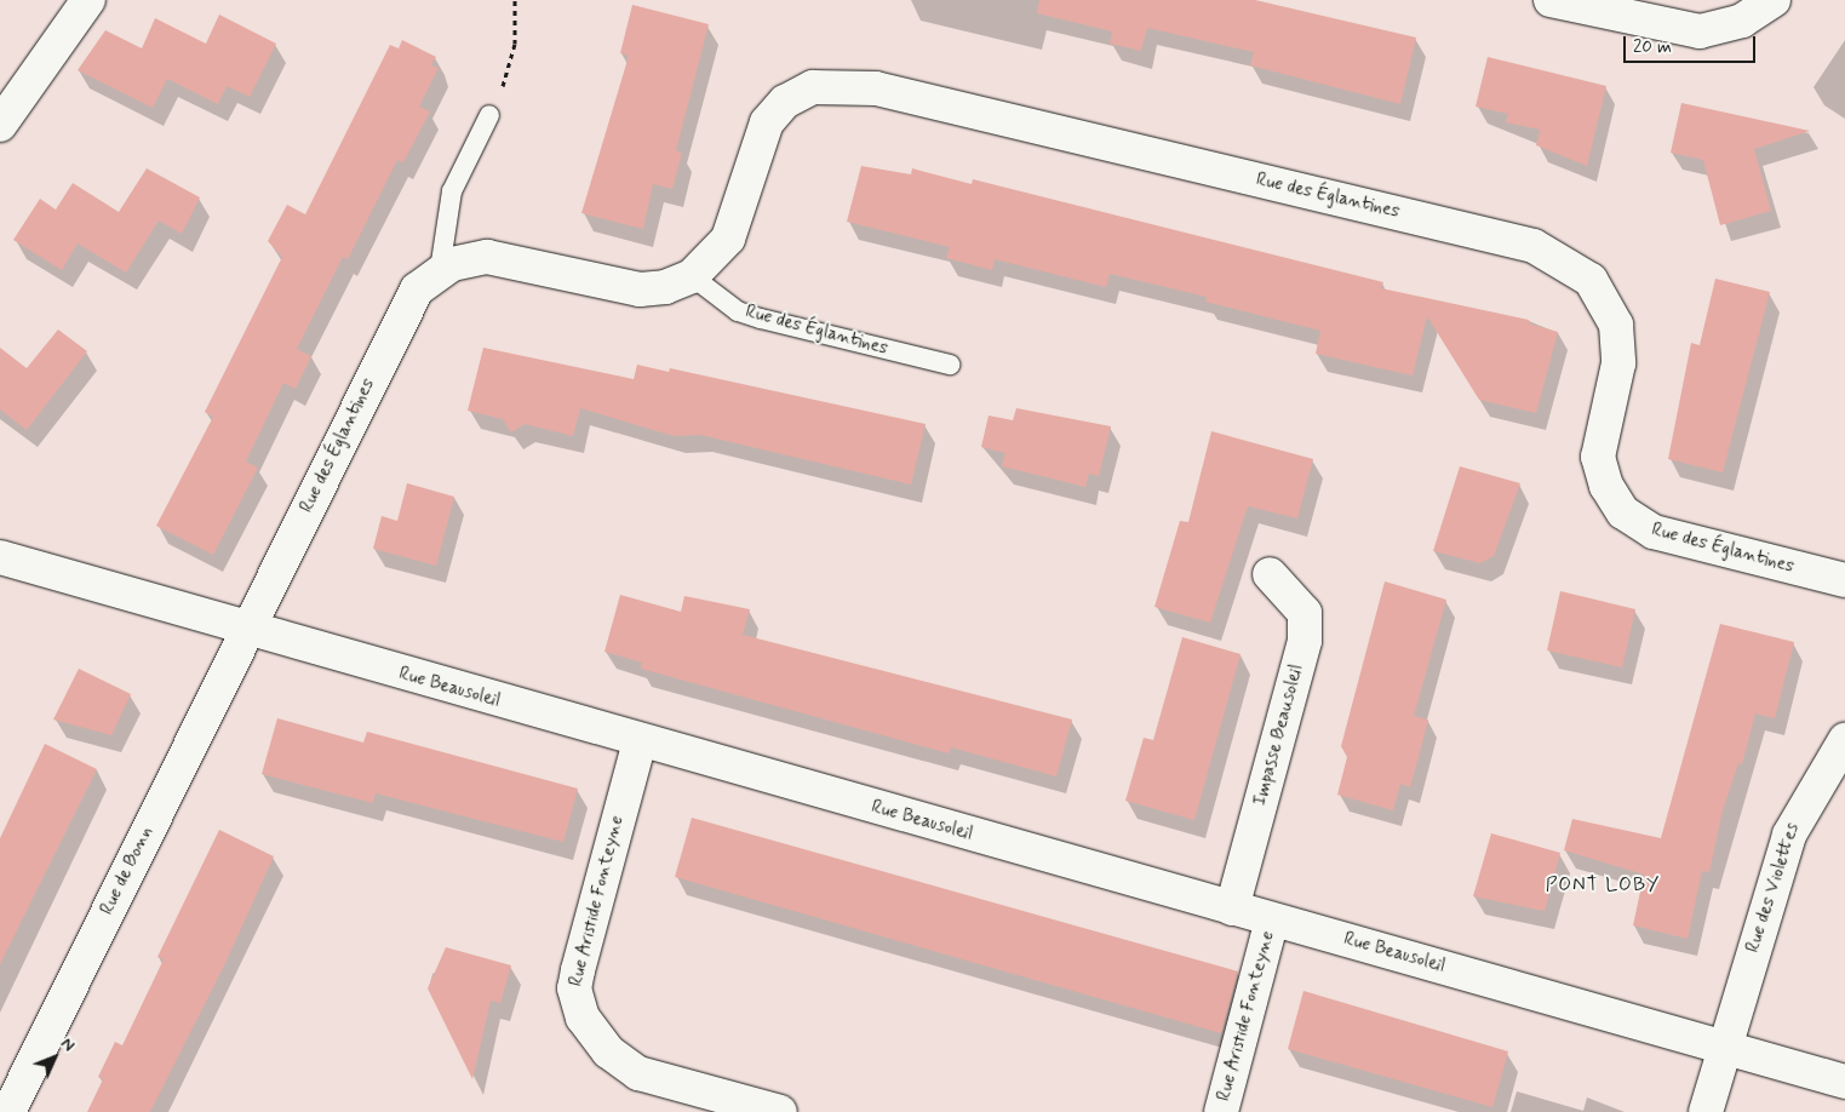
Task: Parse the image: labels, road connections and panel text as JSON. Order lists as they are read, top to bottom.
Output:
{
  "streets": {
    "street": [
      "Rue des Églantines",
      "Rue Beausoleil",
      "Impasse Beausoleil",
      "Rue de Bonn",
      "Rue des Violettes",
      "Rue Aristide Fonteyne"
    ]
  },
  "crossings": [
    ["Rue des Églantines", "Rue Beausoleil"],
    ["Rue des Églantines", "Rue de Bonn"],
    ["Rue Beausoleil", "Impasse Beausoleil"],
    ["Rue Beausoleil", "Rue de Bonn"],
    ["Rue Beausoleil", "Rue des Violettes"],
    ["Rue Beausoleil", "Rue Aristide Fonteyne"]
  ],
  "districts": ["PONT LOBY"],
  "scale_bar": "20 m",
  "north": "top right"
}
